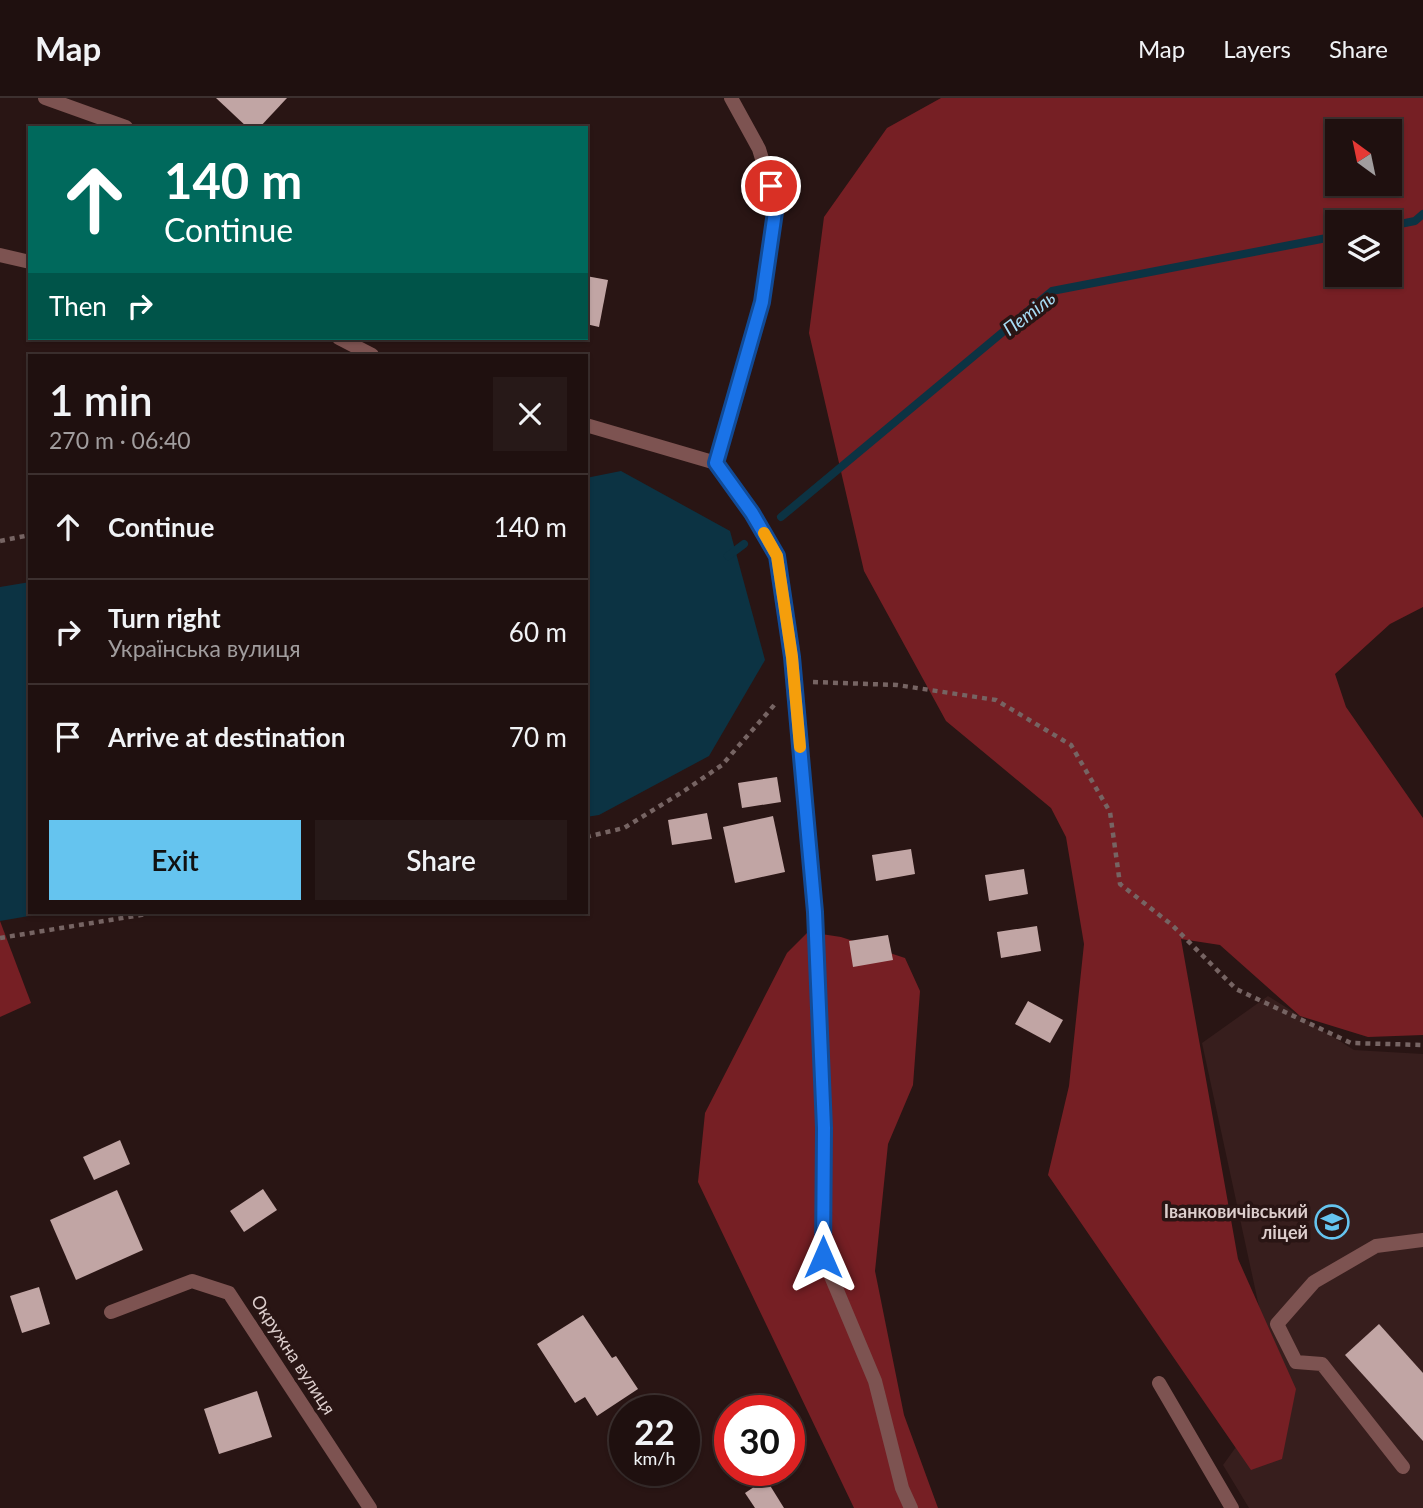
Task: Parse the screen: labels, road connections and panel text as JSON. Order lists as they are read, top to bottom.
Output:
{
  "streets": {
    "street": ["Окружна вулиця"]
  },
  "water": ["Петіль"],
  "places": {
    "school or university": ["Іванковичівський ліцей"]
  },
  "north": "top left",
  "page": {
    "header": "Map",
    "nav": ["Map", "Layers", "Share"],
    "turn": ["140 m", "Continue"],
    "then": "Then",
    "heading": ["1 min", "270 m · 06:40"],
    "list": [
      {
        "name": "Continue",
        "value": "140 m"
      },
      {
        "name": "Turn right",
        "note": "Українська вулиця",
        "value": "60 m"
      },
      {
        "name": "Arrive at destination",
        "value": "70 m"
      }
    ],
    "buttons": ["Exit", "Share"],
    "speed": "22 km/h",
    "limit": "30"
  }
}
